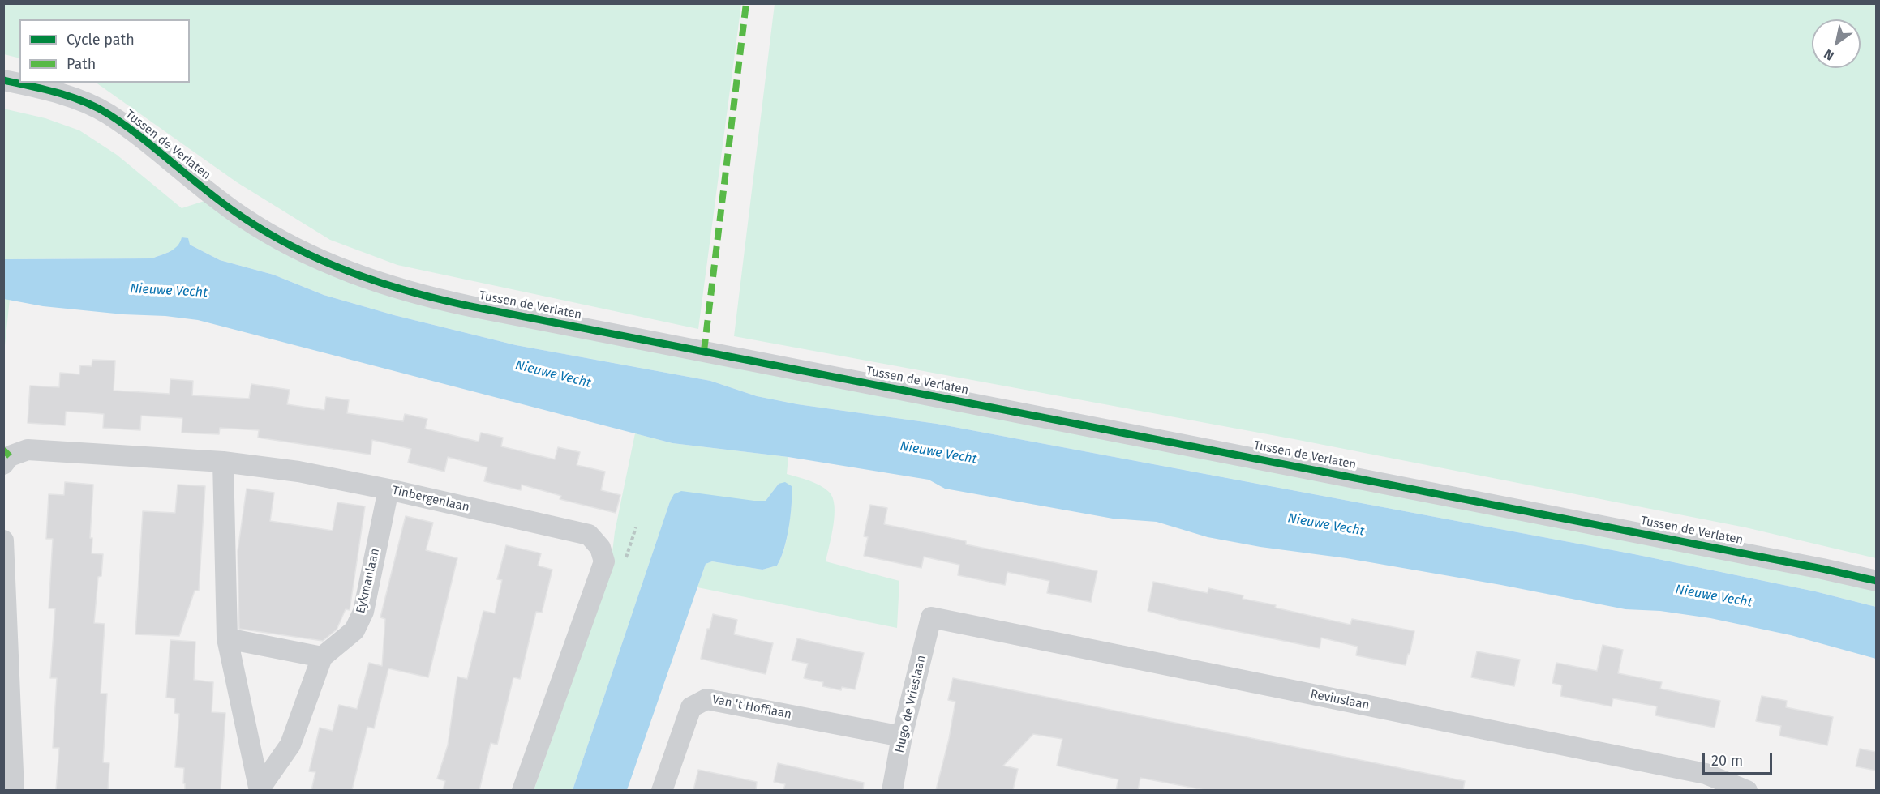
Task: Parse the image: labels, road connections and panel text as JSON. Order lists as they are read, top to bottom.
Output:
{
  "streets": {
    "street": [
      "Tussen de Verlaten",
      "Tinbergenlaan",
      "Eykmanlaan",
      "Reviuslaan",
      "Hugo de Vrieslaan",
      "Van 't Hofflaan"
    ]
  },
  "crossings": [
    ["Tinbergenlaan", "Eykmanlaan"],
    ["Reviuslaan", "Hugo de Vrieslaan"],
    ["Hugo de Vrieslaan", "Van 't Hofflaan"]
  ],
  "water": ["Nieuwe Vecht"],
  "legend": ["Cycle path", "Path"],
  "scale_bar": "20 m",
  "north": "bottom left"
}
